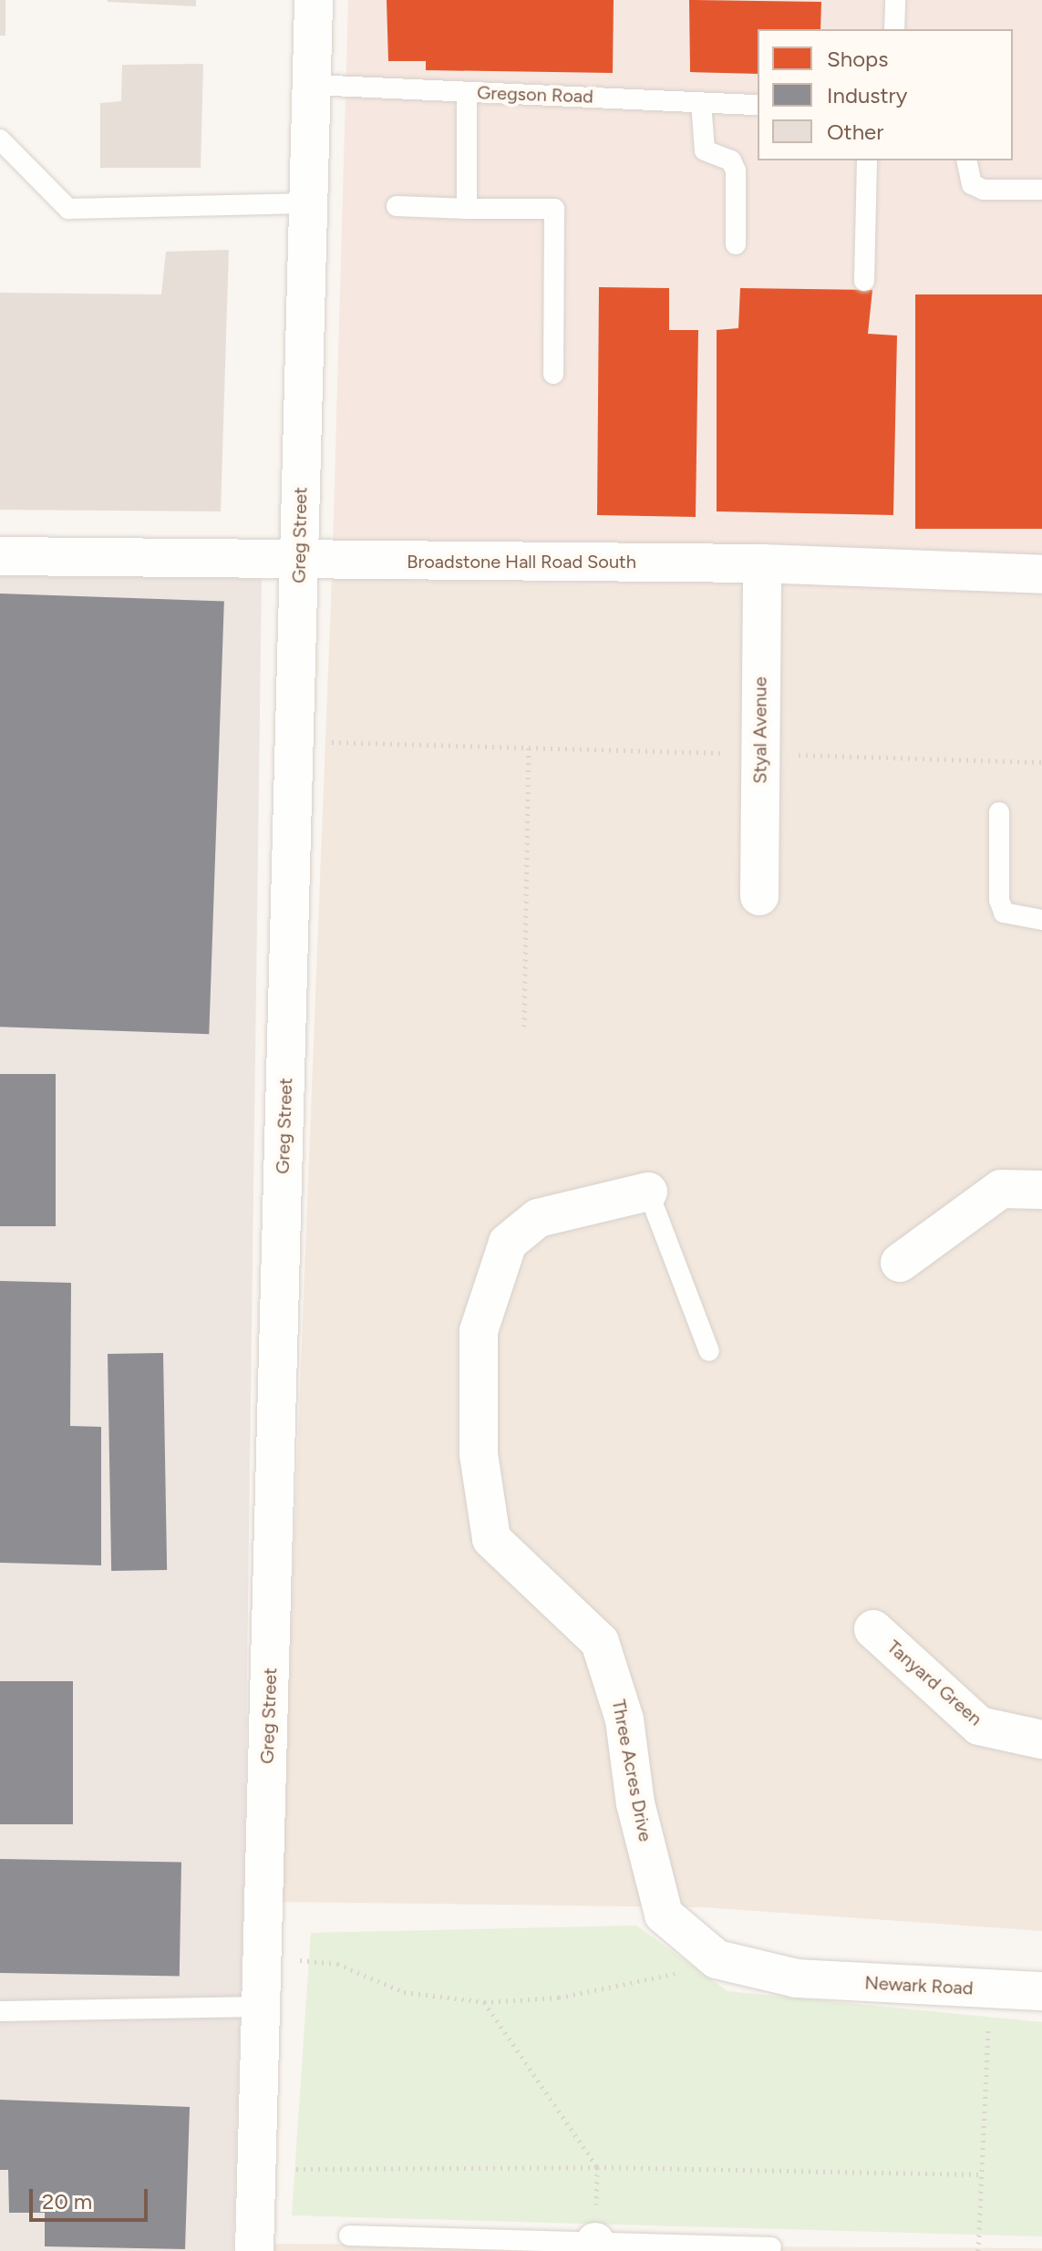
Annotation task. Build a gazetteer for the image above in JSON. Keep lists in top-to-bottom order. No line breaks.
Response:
{"streets":{"street":["Greg Street","Broadstone Hall Road South","Styal Avenue","Tanyard Green","Three Acres Drive","Newark Road"],"lane":["Gregson Road"]},"crossings":[["Gregson Road","Greg Street"],["Greg Street","Broadstone Hall Road South"],["Broadstone Hall Road South","Styal Avenue"],["Three Acres Drive","Newark Road"]],"legend":["Shops","Industry","Other"],"scale_bar":"20 m"}
